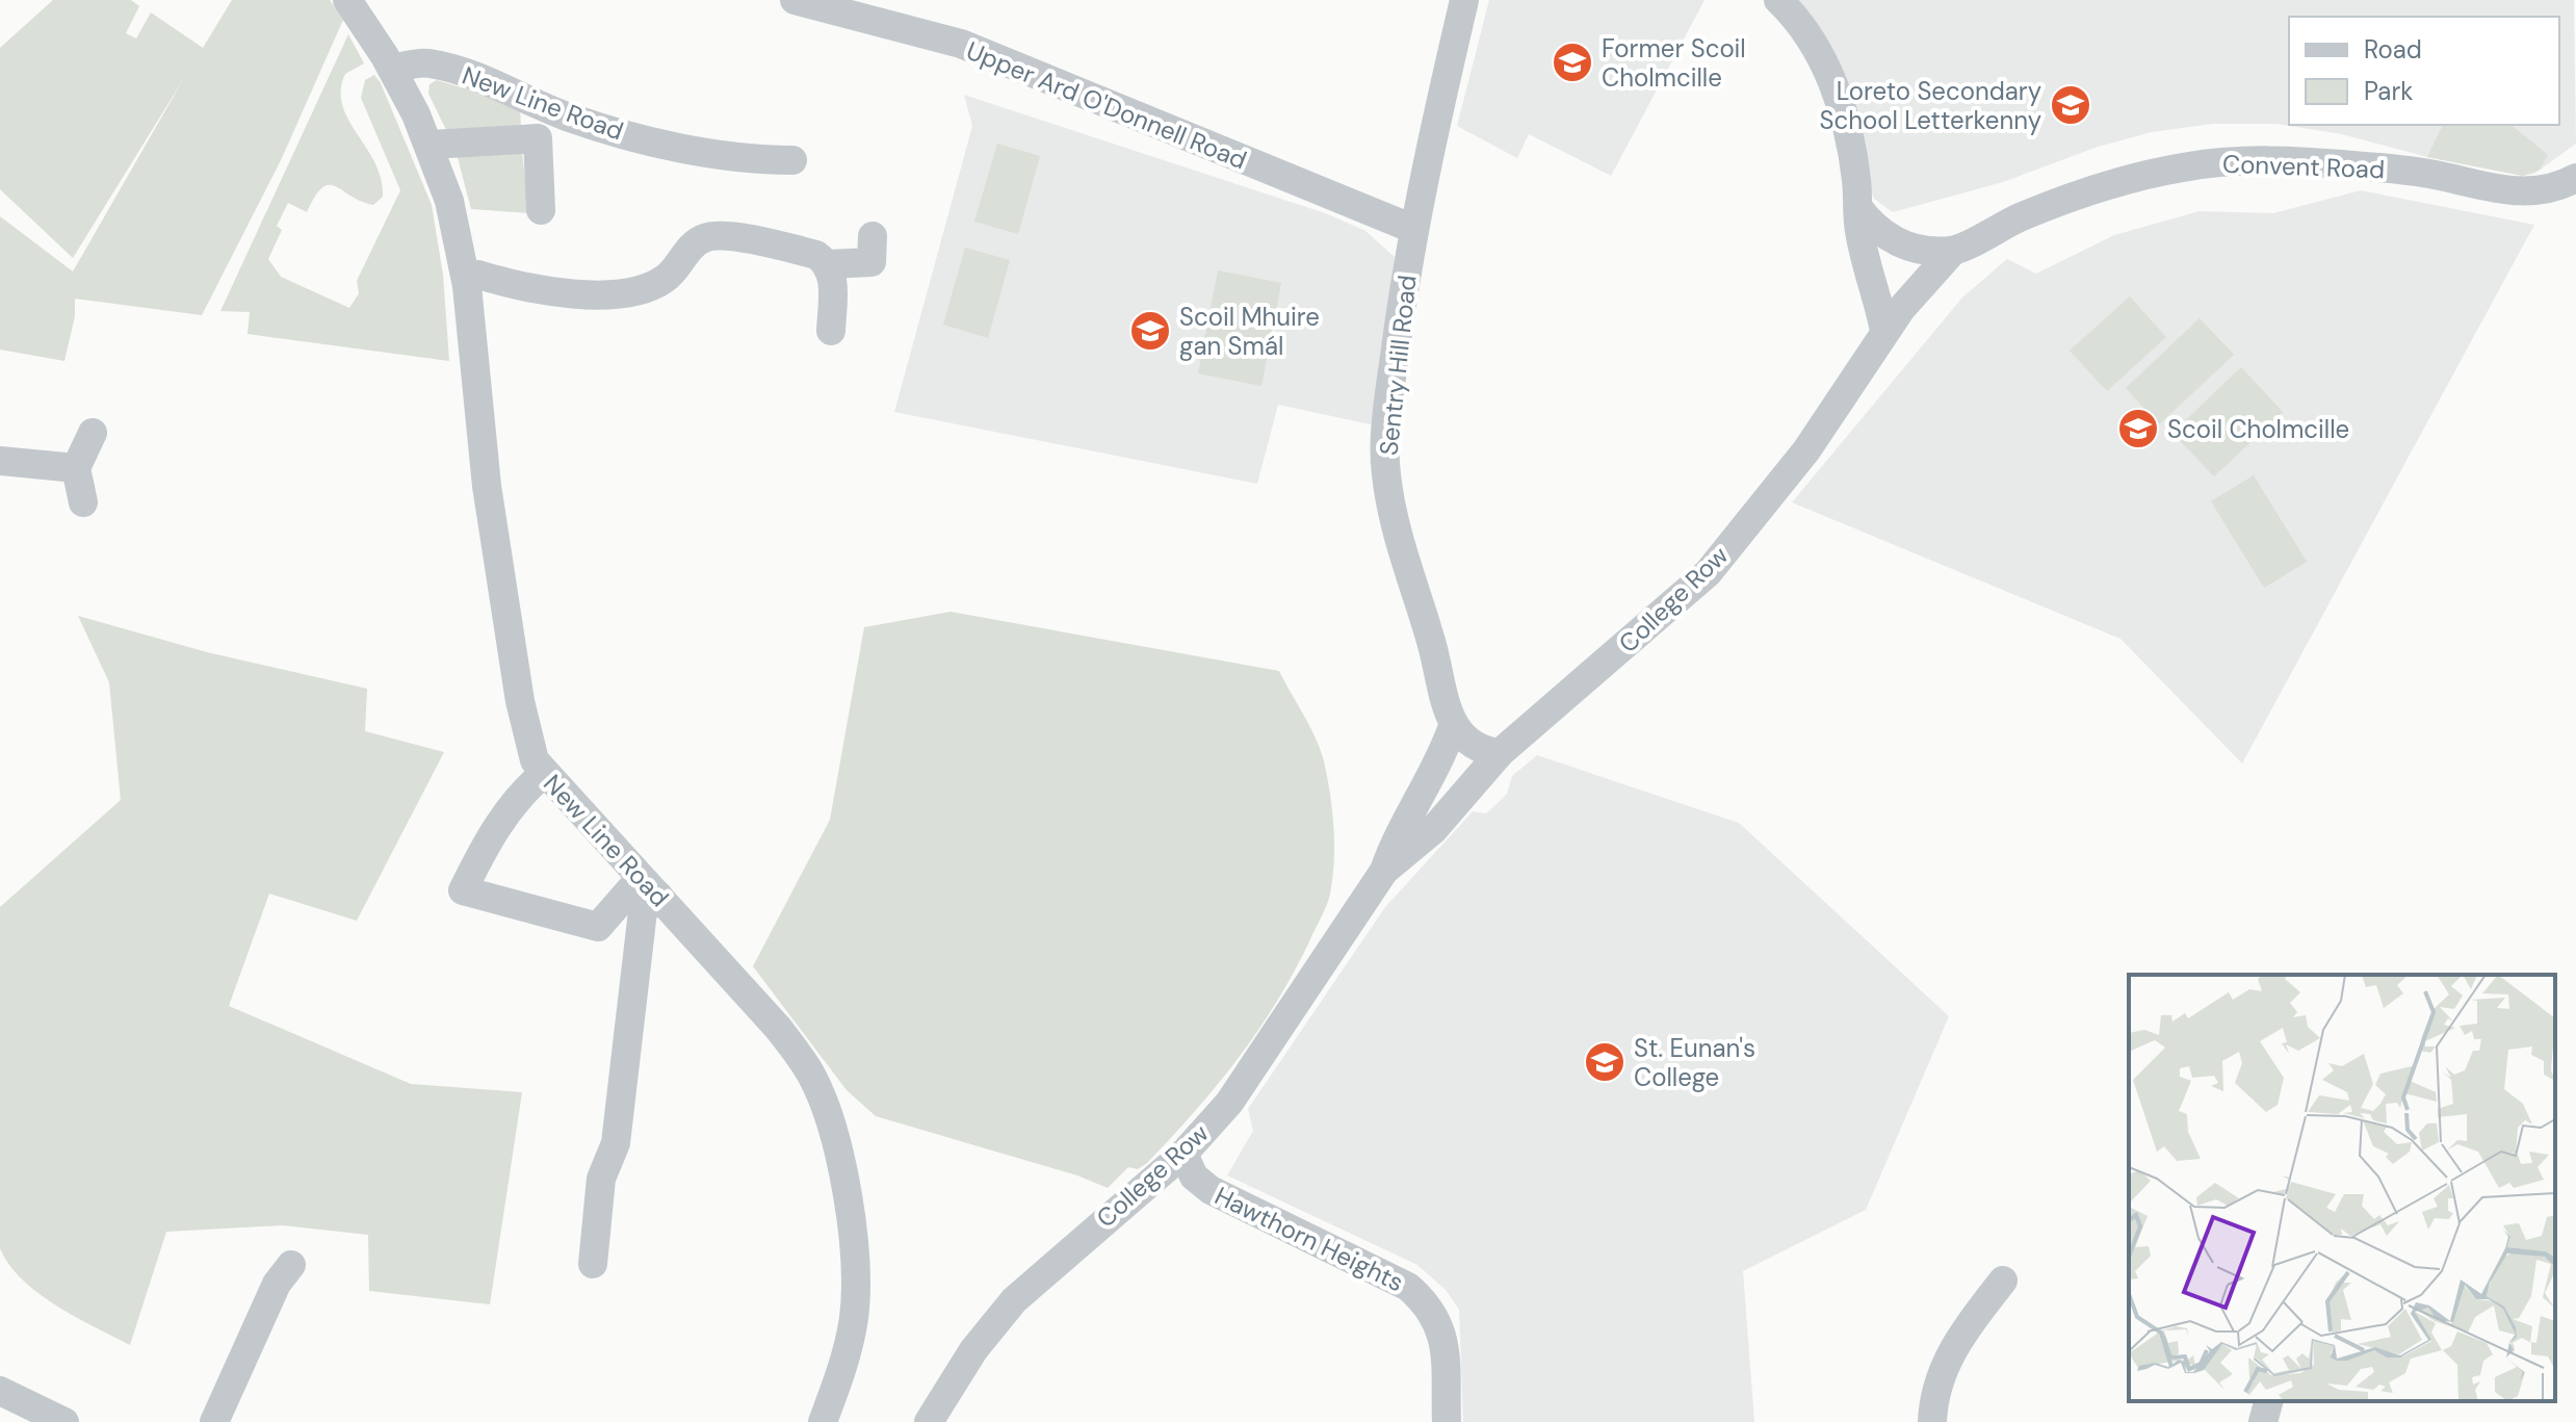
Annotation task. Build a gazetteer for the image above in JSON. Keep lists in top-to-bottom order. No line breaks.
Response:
{"streets":{"street":["New Line Road","Upper Ard O'Donnell Road","Convent Road","Sentry Hill Road","College Row","Hawthorn Heights"]},"crossings":[["Upper Ard O'Donnell Road","Sentry Hill Road"],["Convent Road","College Row"],["Sentry Hill Road","College Row"],["College Row","Hawthorn Heights"]],"places":{"school or university":["Former Scoil Cholmcille","Loreto Secondary School Letterkenny","Scoil Mhuire gan Smál","Scoil Cholmcille","St. Eunan's College"]},"legend":["Road","Park"]}
